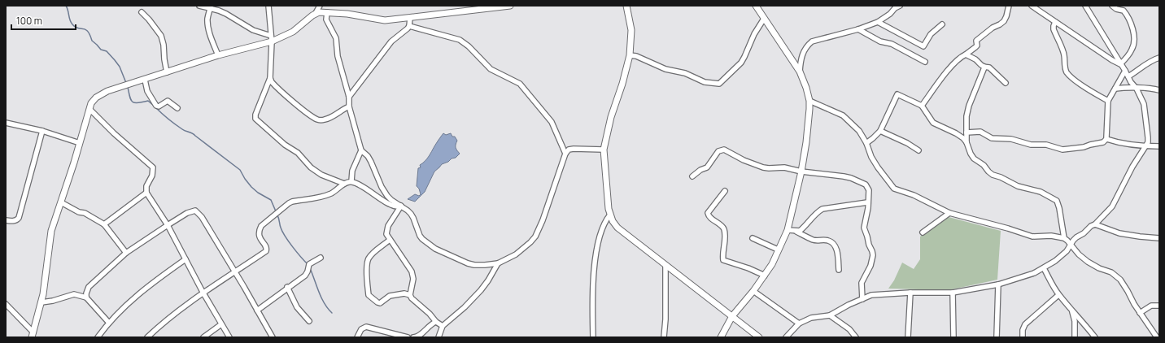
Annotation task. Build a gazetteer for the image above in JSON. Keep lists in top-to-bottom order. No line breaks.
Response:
{"scale_bar":"100 m"}
